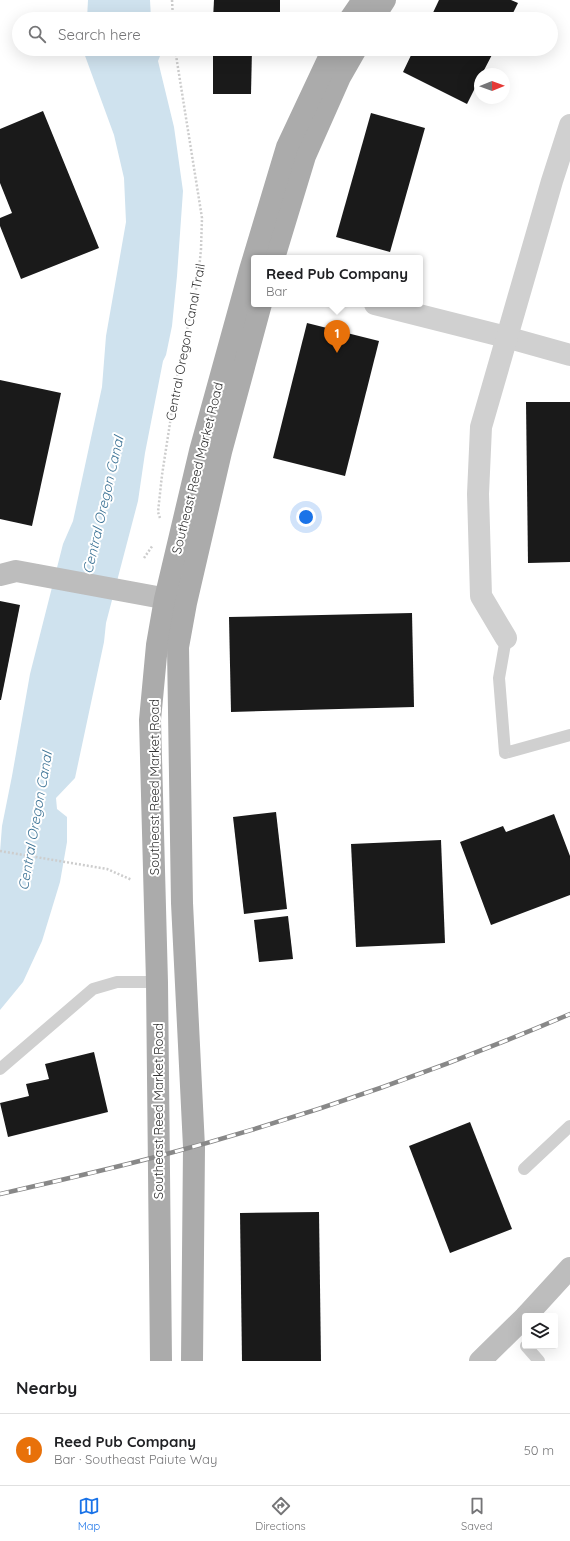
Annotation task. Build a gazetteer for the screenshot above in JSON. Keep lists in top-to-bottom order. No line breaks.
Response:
{"streets":{"main road":["Southeast Reed Market Road"],"path":["Central Oregon Canal Trail"]},"water":["Central Oregon Canal"],"north":"right","page":{"search":"Search here","popup":["Reed Pub Company","Bar"],"pins":"1","heading":"Nearby","list":[{"mark":"1","name":"Reed Pub Company","note":"Bar · Southeast Paiute Way","value":"50 m"}],"nav":["Map","Directions","Saved"]}}
